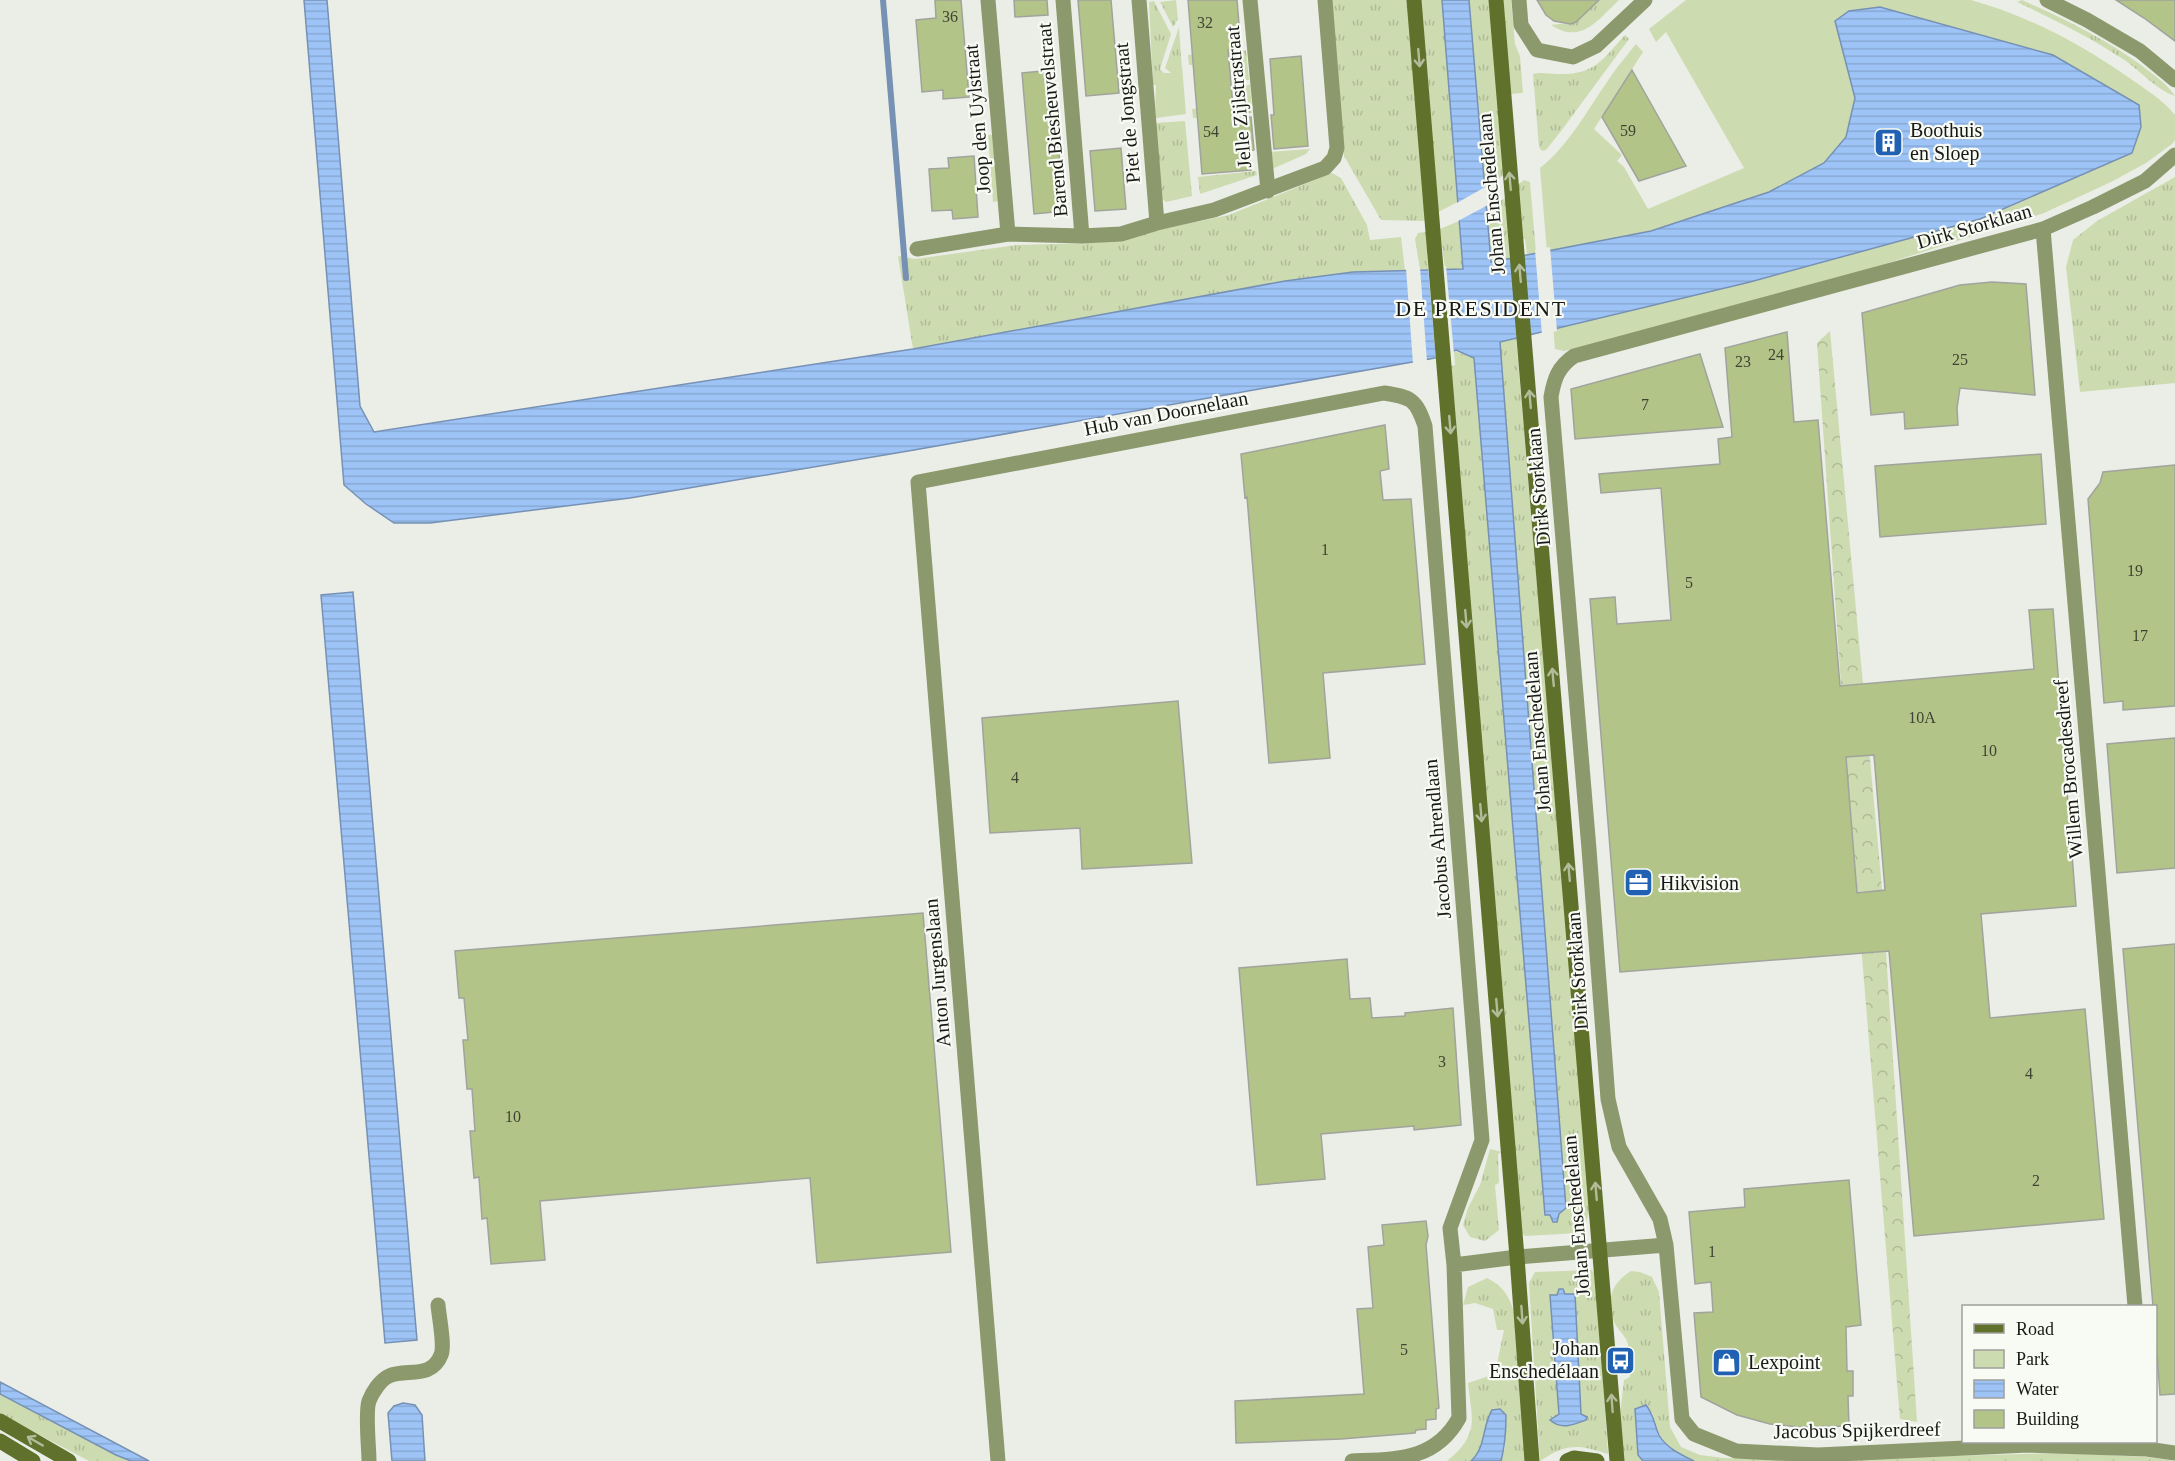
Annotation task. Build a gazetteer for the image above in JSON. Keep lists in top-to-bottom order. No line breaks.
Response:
{"streets":{"street":["Jelle Zijlstrastraat","Piet de Jongstraat","Joop den Uylstraat","Barend Biesheuvelstraat","Johan Enschedelaan","Dirk Storklaan","Hub van Doornelaan","Willem Brocadesdreef","Jacobus Ahrendlaan","Anton Jurgenslaan","Jacobus Spijkerdreef"]},"crossings":[["Dirk Storklaan","Willem Brocadesdreef"],["Dirk Storklaan","Jacobus Spijkerdreef"],["Hub van Doornelaan","Jacobus Ahrendlaan"],["Hub van Doornelaan","Anton Jurgenslaan"]],"districts":["DE PRESIDENT"],"places":{"building":["Boothuis en Sloep"],"office":["Hikvision"],"bus stop":["Johan Enschedélaan"],"shop":["Lexpoint"]},"house_numbers":["36","32","59","54","24","25","23","7","1","19","5","17","10A","10","4","3","4","10","2","1","5"],"legend":["Road","Park","Water","Building"]}
